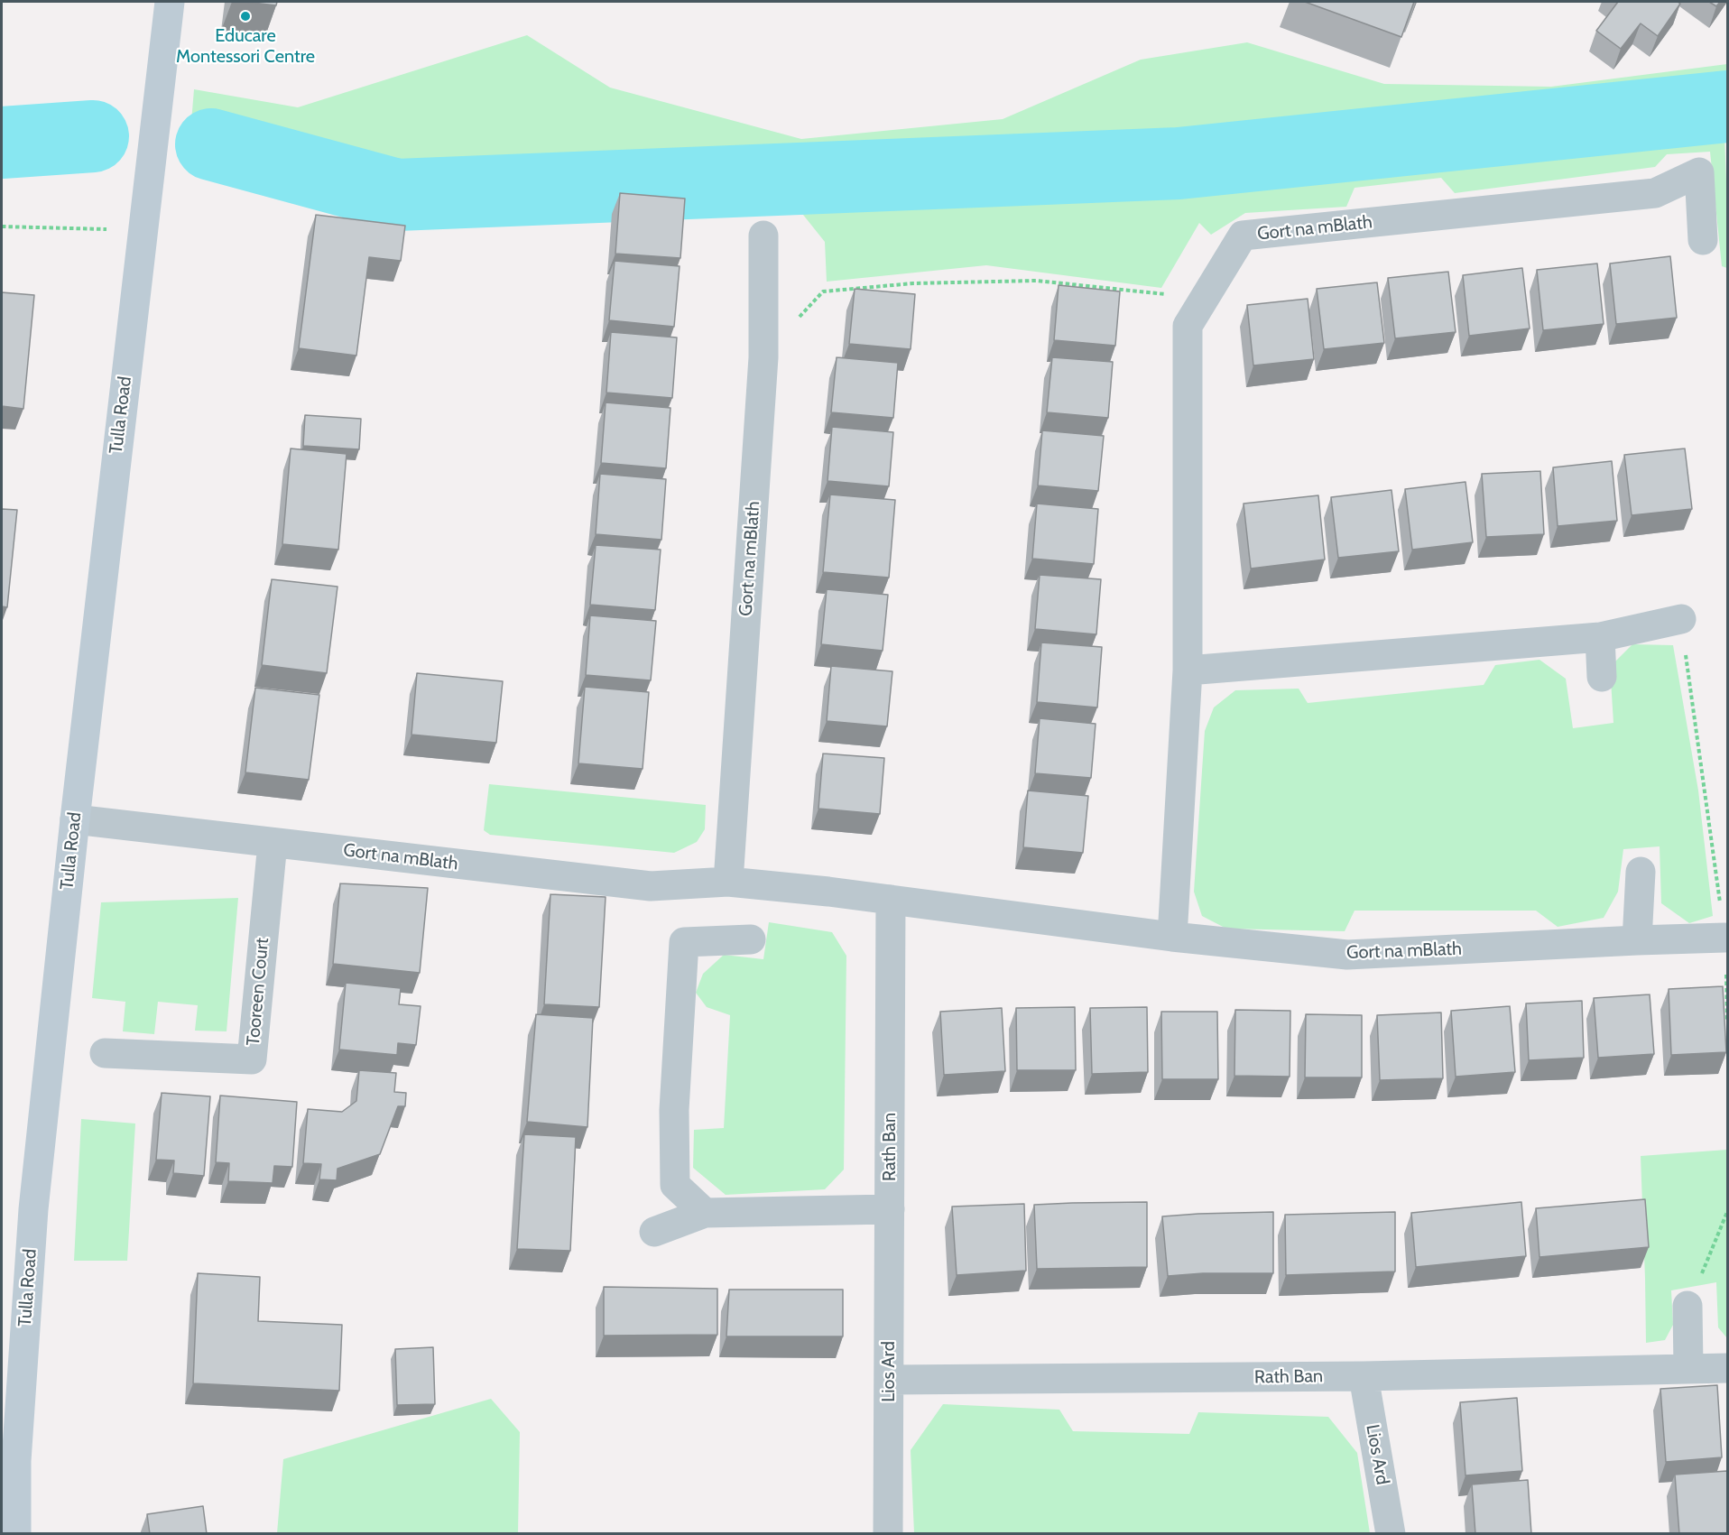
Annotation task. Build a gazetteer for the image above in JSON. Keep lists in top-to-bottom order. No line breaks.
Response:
{"streets":{"main road":["Tulla Road"],"street":["Gort na mBlath","Tooreen Court","Rath Ban","Lios Ard"]},"crossings":[["Gort na mBlath","Tulla Road"],["Gort na mBlath","Tooreen Court"],["Gort na mBlath","Rath Ban"],["Rath Ban","Lios Ard"]],"places":["Educare Montessori Centre"]}
